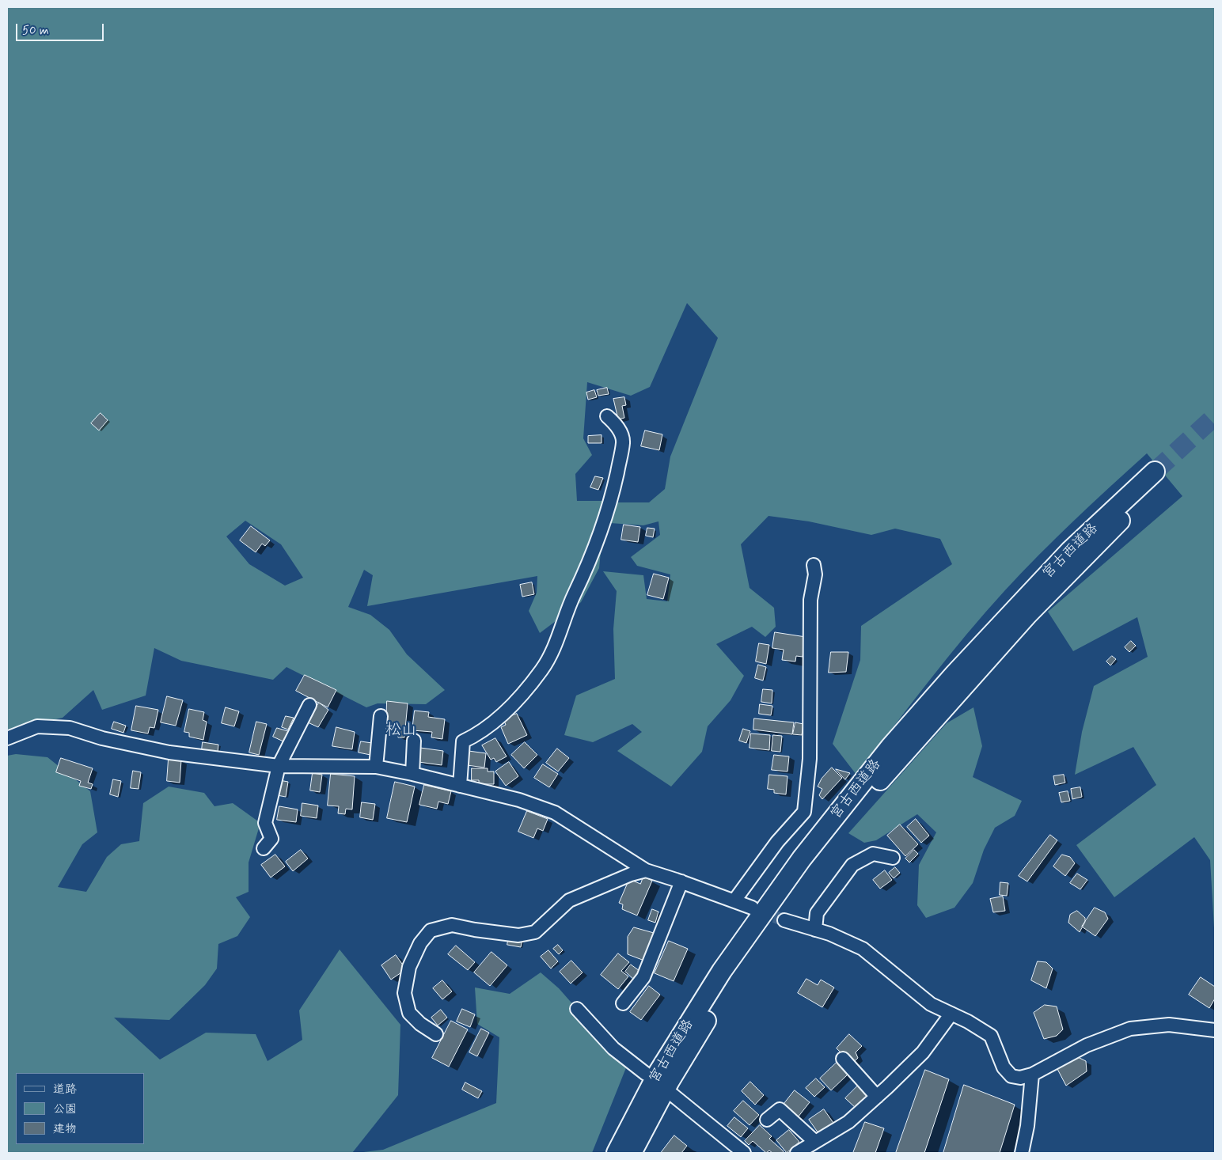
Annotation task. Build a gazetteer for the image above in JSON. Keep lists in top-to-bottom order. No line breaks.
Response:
{"streets":{"highway":["宮古西道路"]},"districts":["松山"],"legend":["道路","公園","建物"],"scale_bar":"50 m"}
